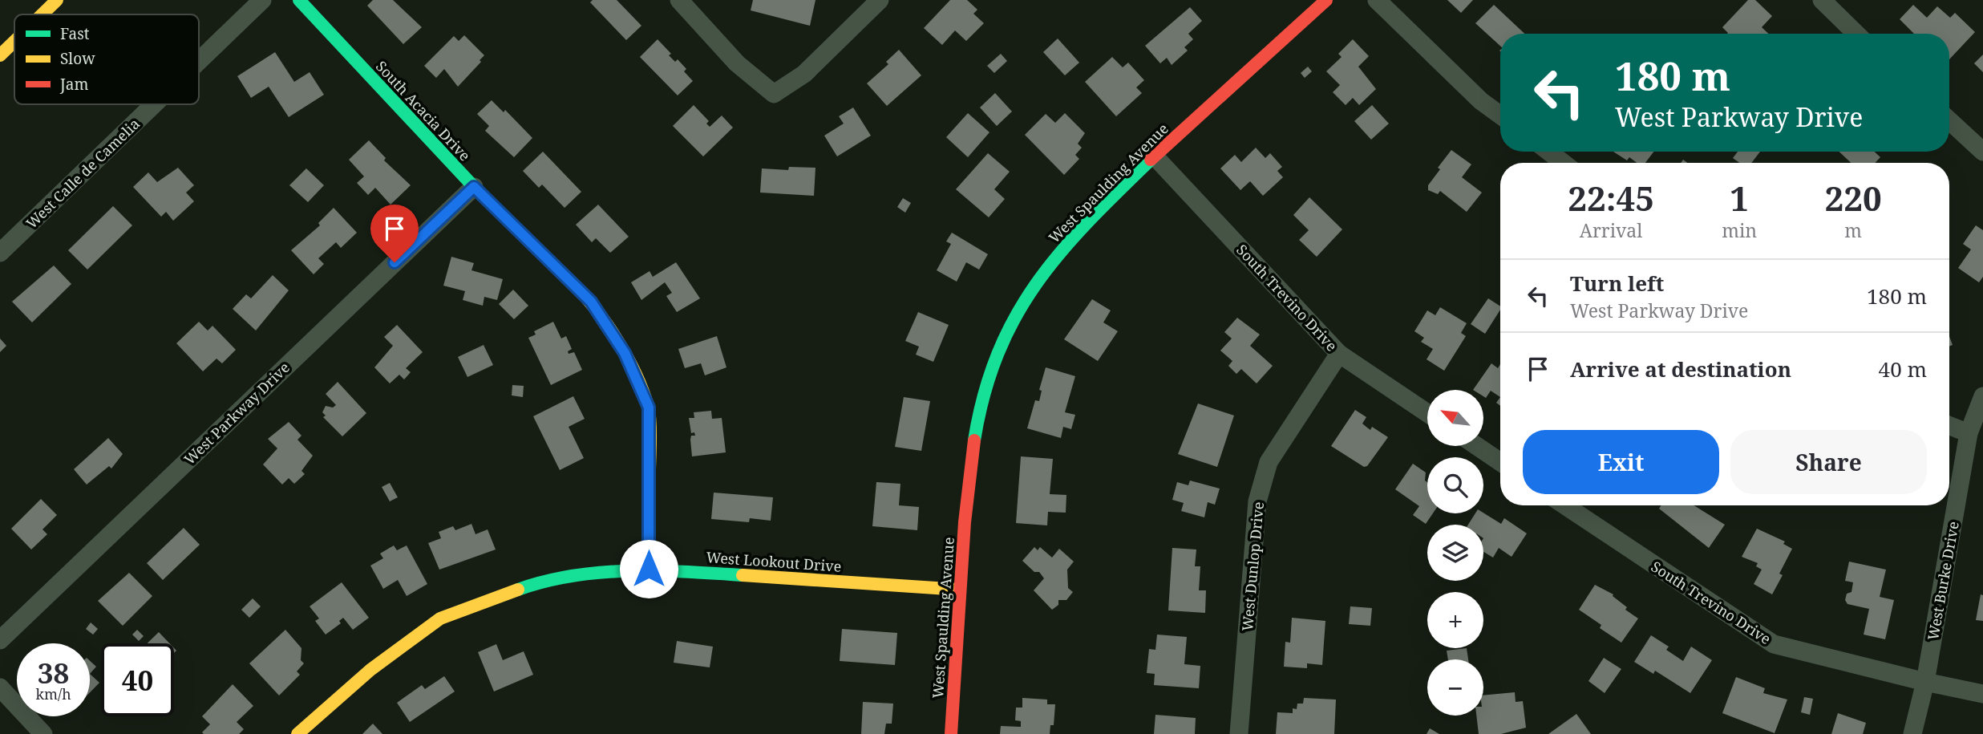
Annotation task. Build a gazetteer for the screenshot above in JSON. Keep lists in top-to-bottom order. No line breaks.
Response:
{"streets":{"main road":["South Acacia Drive","West Spaulding Avenue","West Lookout Drive"],"street":["West Calle de Camelia","South Trevino Drive","West Parkway Drive","West Dunlop Drive","West Burke Drive"]},"crossings":[["South Acacia Drive","West Parkway Drive"],["South Acacia Drive","West Lookout Drive"],["West Spaulding Avenue","South Trevino Drive"],["West Spaulding Avenue","West Lookout Drive"],["South Trevino Drive","West Dunlop Drive"],["South Trevino Drive","West Burke Drive"]],"legend":["Fast","Slow","Jam"],"north":"top left","page":{"turn":["180 m","West Parkway Drive"],"eta":["22:45","Arrival","1","min","220","m"],"list":[{"name":"Turn left","note":"West Parkway Drive","value":"180 m"},{"name":"Arrive at destination","value":"40 m"}],"map_buttons":["+","−"],"buttons":["Exit","Share"],"speed":"38 km/h","limit":"40"}}
